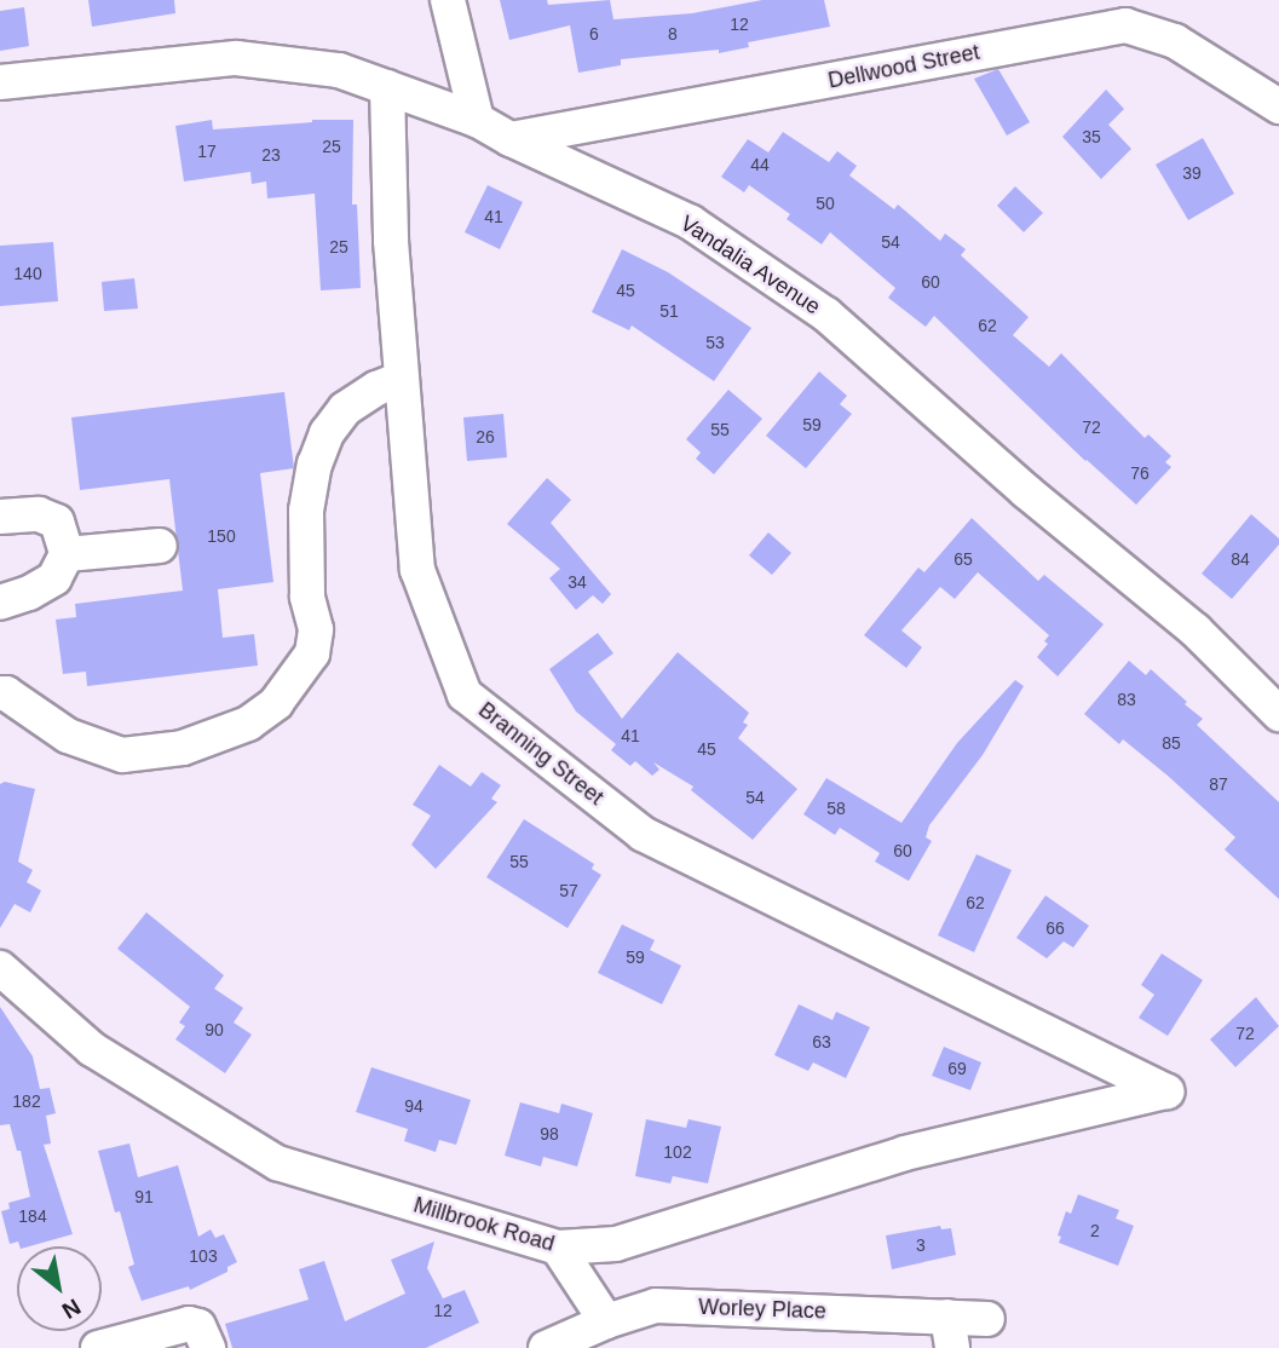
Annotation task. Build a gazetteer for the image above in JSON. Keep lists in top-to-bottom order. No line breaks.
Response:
{"streets":{"street":["Dellwood Street","Vandalia Avenue","Branning Street","Millbrook Road","Worley Place"]},"crossings":[["Dellwood Street","Vandalia Avenue"],["Vandalia Avenue","Branning Street"],["Branning Street","Millbrook Road"]],"house_numbers":["12","6","8","35","25","17","23","44","39","50","41","54","25","140","60","45","51","62","53","59","72","55","26","76","150","65","84","34","83","41","85","45","87","54","58","60","55","57","62","66","59","90","72","63","69","182","94","98","102","91","184","2","3","103","12"],"north":"bottom right"}
